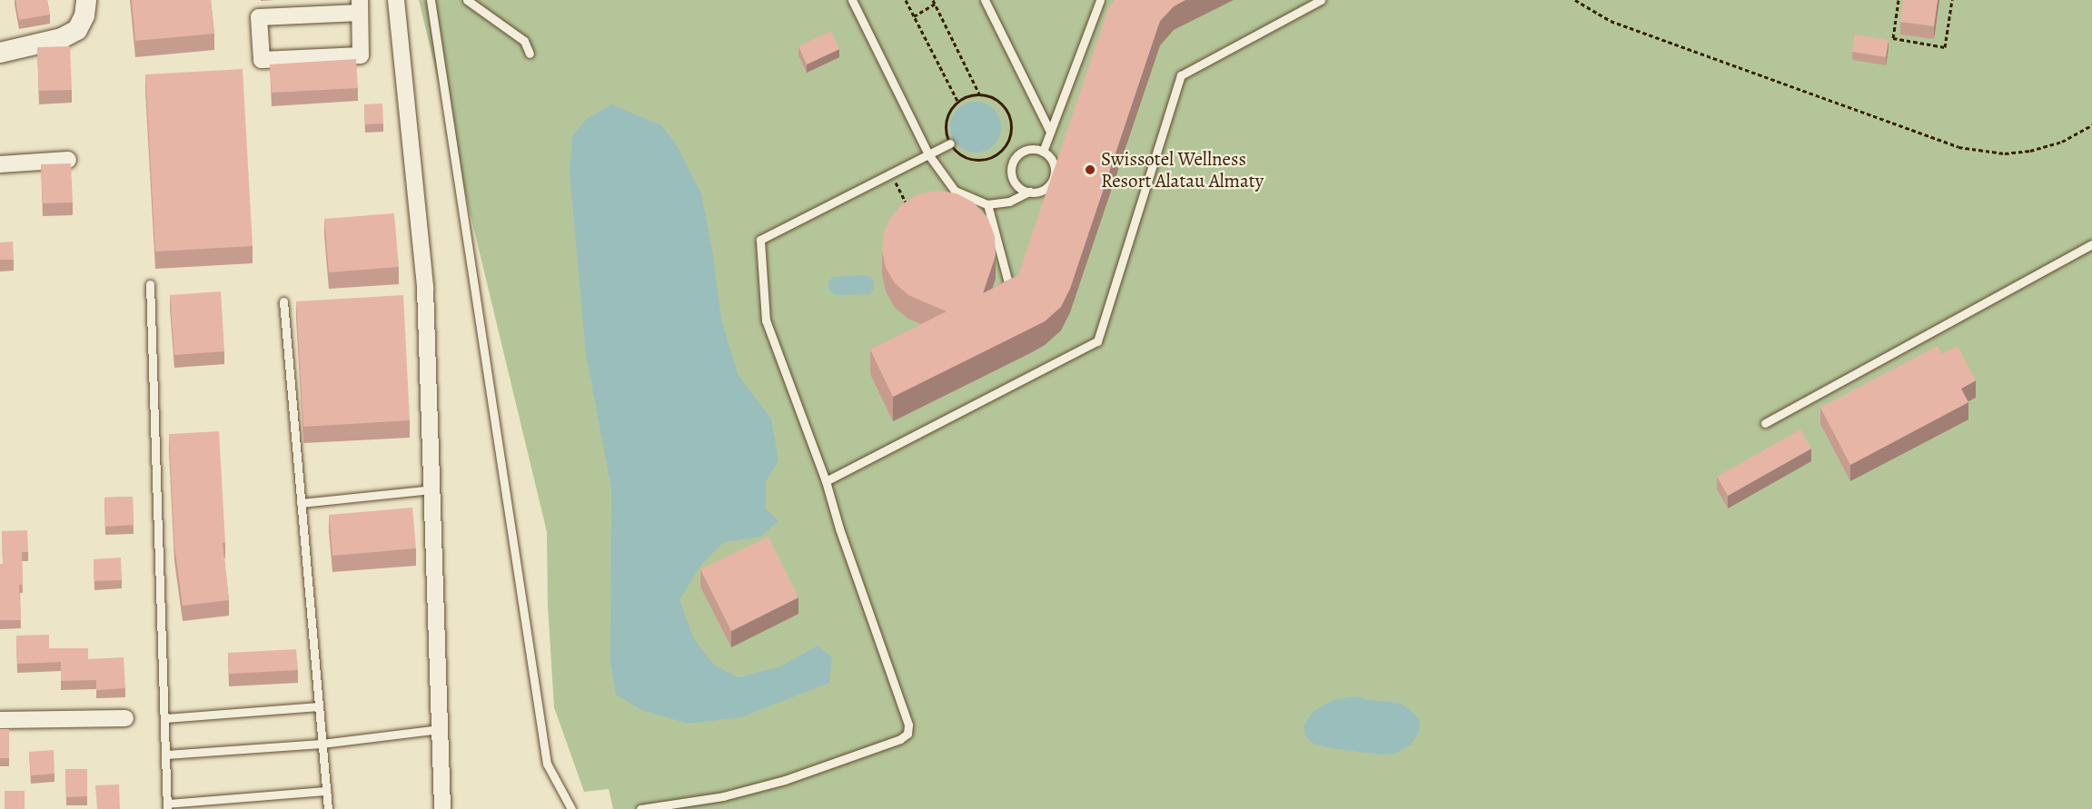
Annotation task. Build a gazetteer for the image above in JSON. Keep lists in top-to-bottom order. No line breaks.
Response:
{"places":["Swissotel Wellness Resort Alatau Almaty"]}
